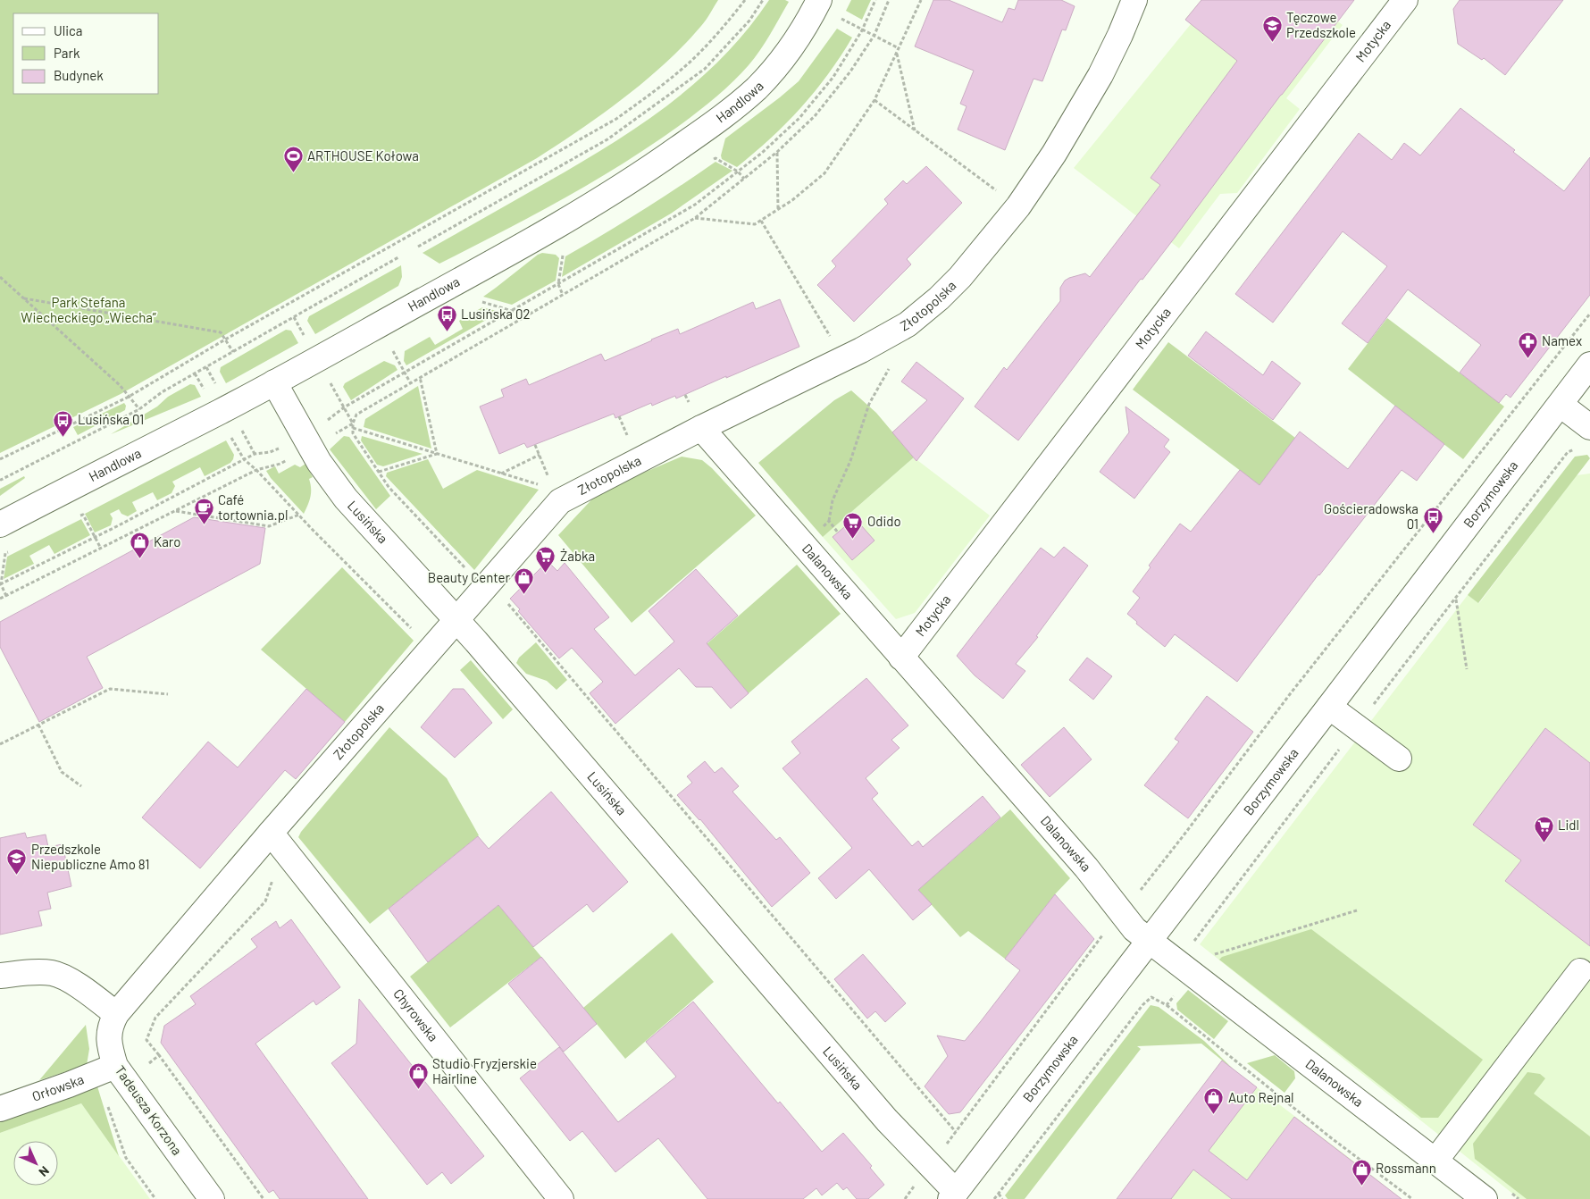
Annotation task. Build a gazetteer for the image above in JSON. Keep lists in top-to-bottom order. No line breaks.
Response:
{"streets":{"street":["Motycka","Handlowa","Złotopolska","Borzymowska","Lusińska","Dalanowska","Chyrowska","Orłowska","Tadeusza Korzona"]},"crossings":[["Motycka","Dalanowska"],["Handlowa","Lusińska"],["Złotopolska","Lusińska"],["Złotopolska","Dalanowska"],["Złotopolska","Chyrowska"],["Złotopolska","Tadeusza Korzona"],["Borzymowska","Lusińska"],["Borzymowska","Dalanowska"],["Orłowska","Tadeusza Korzona"]],"parks":["Park Stefana Wiecheckiego „Wiecha”"],"places":{"school or university":["Tęczowe Przedszkole","Przedszkole Niepubliczne Amo 81"],"sports":["ARTHOUSE Kołowa"],"bus stop":["Lusińska 02","Lusińska 01","Gościeradowska 01"],"pharmacy":["Namex"],"cafe":["Café tortownia.pl"],"supermarket":["Odido","Żabka","Lidl"],"shop":["Karo","Beauty Center","Studio Fryzjerskie Hairline","Auto Rejnal","Rossmann"]},"legend":["Ulica","Park","Budynek"],"north":"bottom right"}
